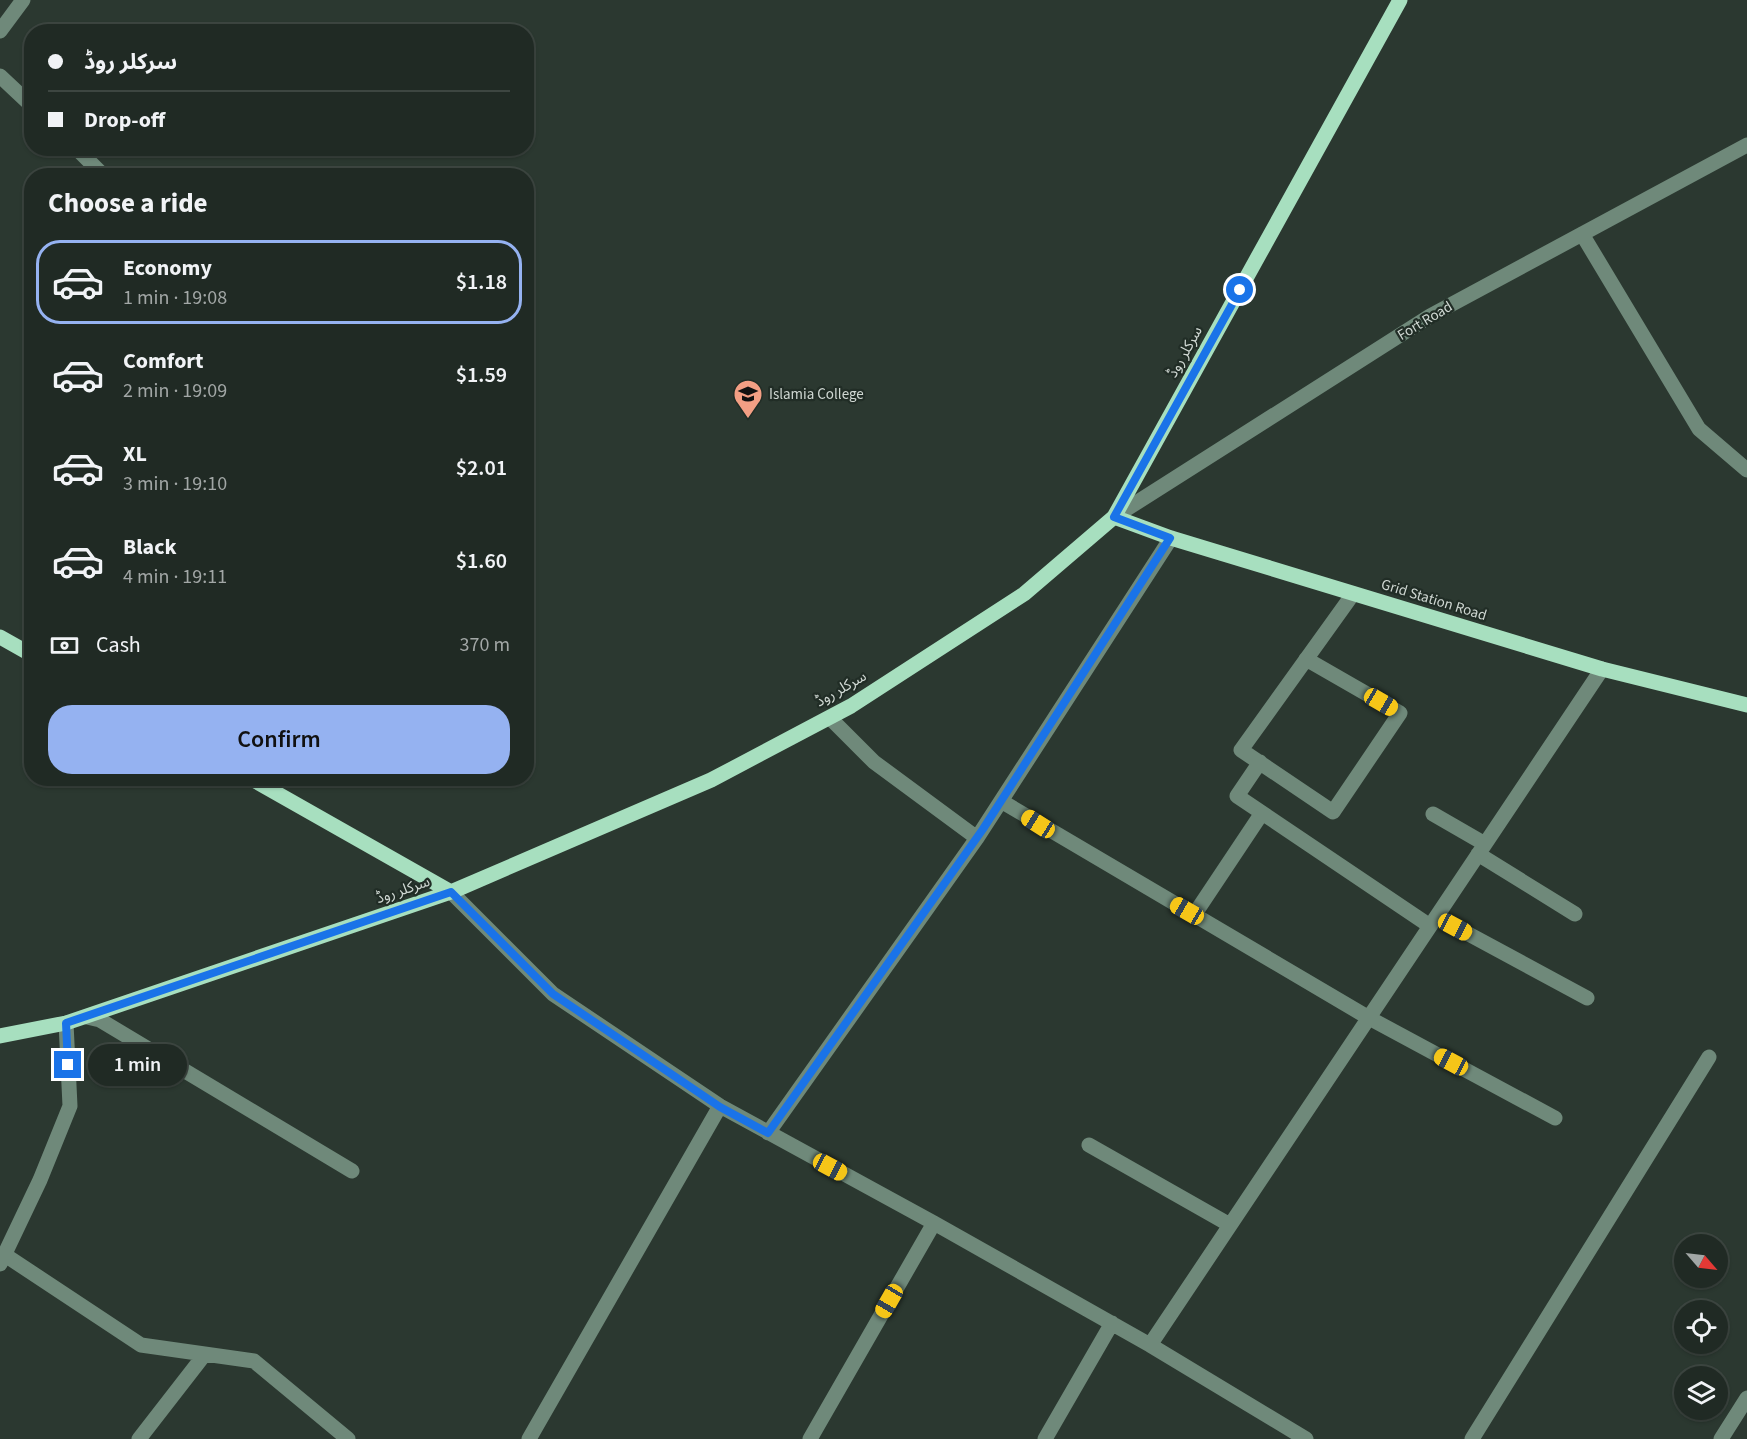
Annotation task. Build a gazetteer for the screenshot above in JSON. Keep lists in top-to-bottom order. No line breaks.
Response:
{"streets":{"main road":["سرکلر روڈ","Grid Station Road"],"street":["Fort Road"]},"crossings":[["Fort Road","سرکلر روڈ"],["Fort Road","Grid Station Road"],["سرکلر روڈ","Grid Station Road"]],"places":{"school or university":["Islamia College"]},"north":"bottom right","page":{"banner":["سرکلر روڈ","Drop-off"],"heading":"Choose a ride","list":[{"name":"Economy","note":"1 min · 19:08","value":"$1.18"},{"name":"Comfort","note":"2 min · 19:09","value":"$1.59"},{"name":"XL","note":"3 min · 19:10","value":"$2.01"},{"name":"Black","note":"4 min · 19:11","value":"$1.60"}],"pay":["Cash","370 m"],"buttons":"Confirm","bubble":"1 min"}}
